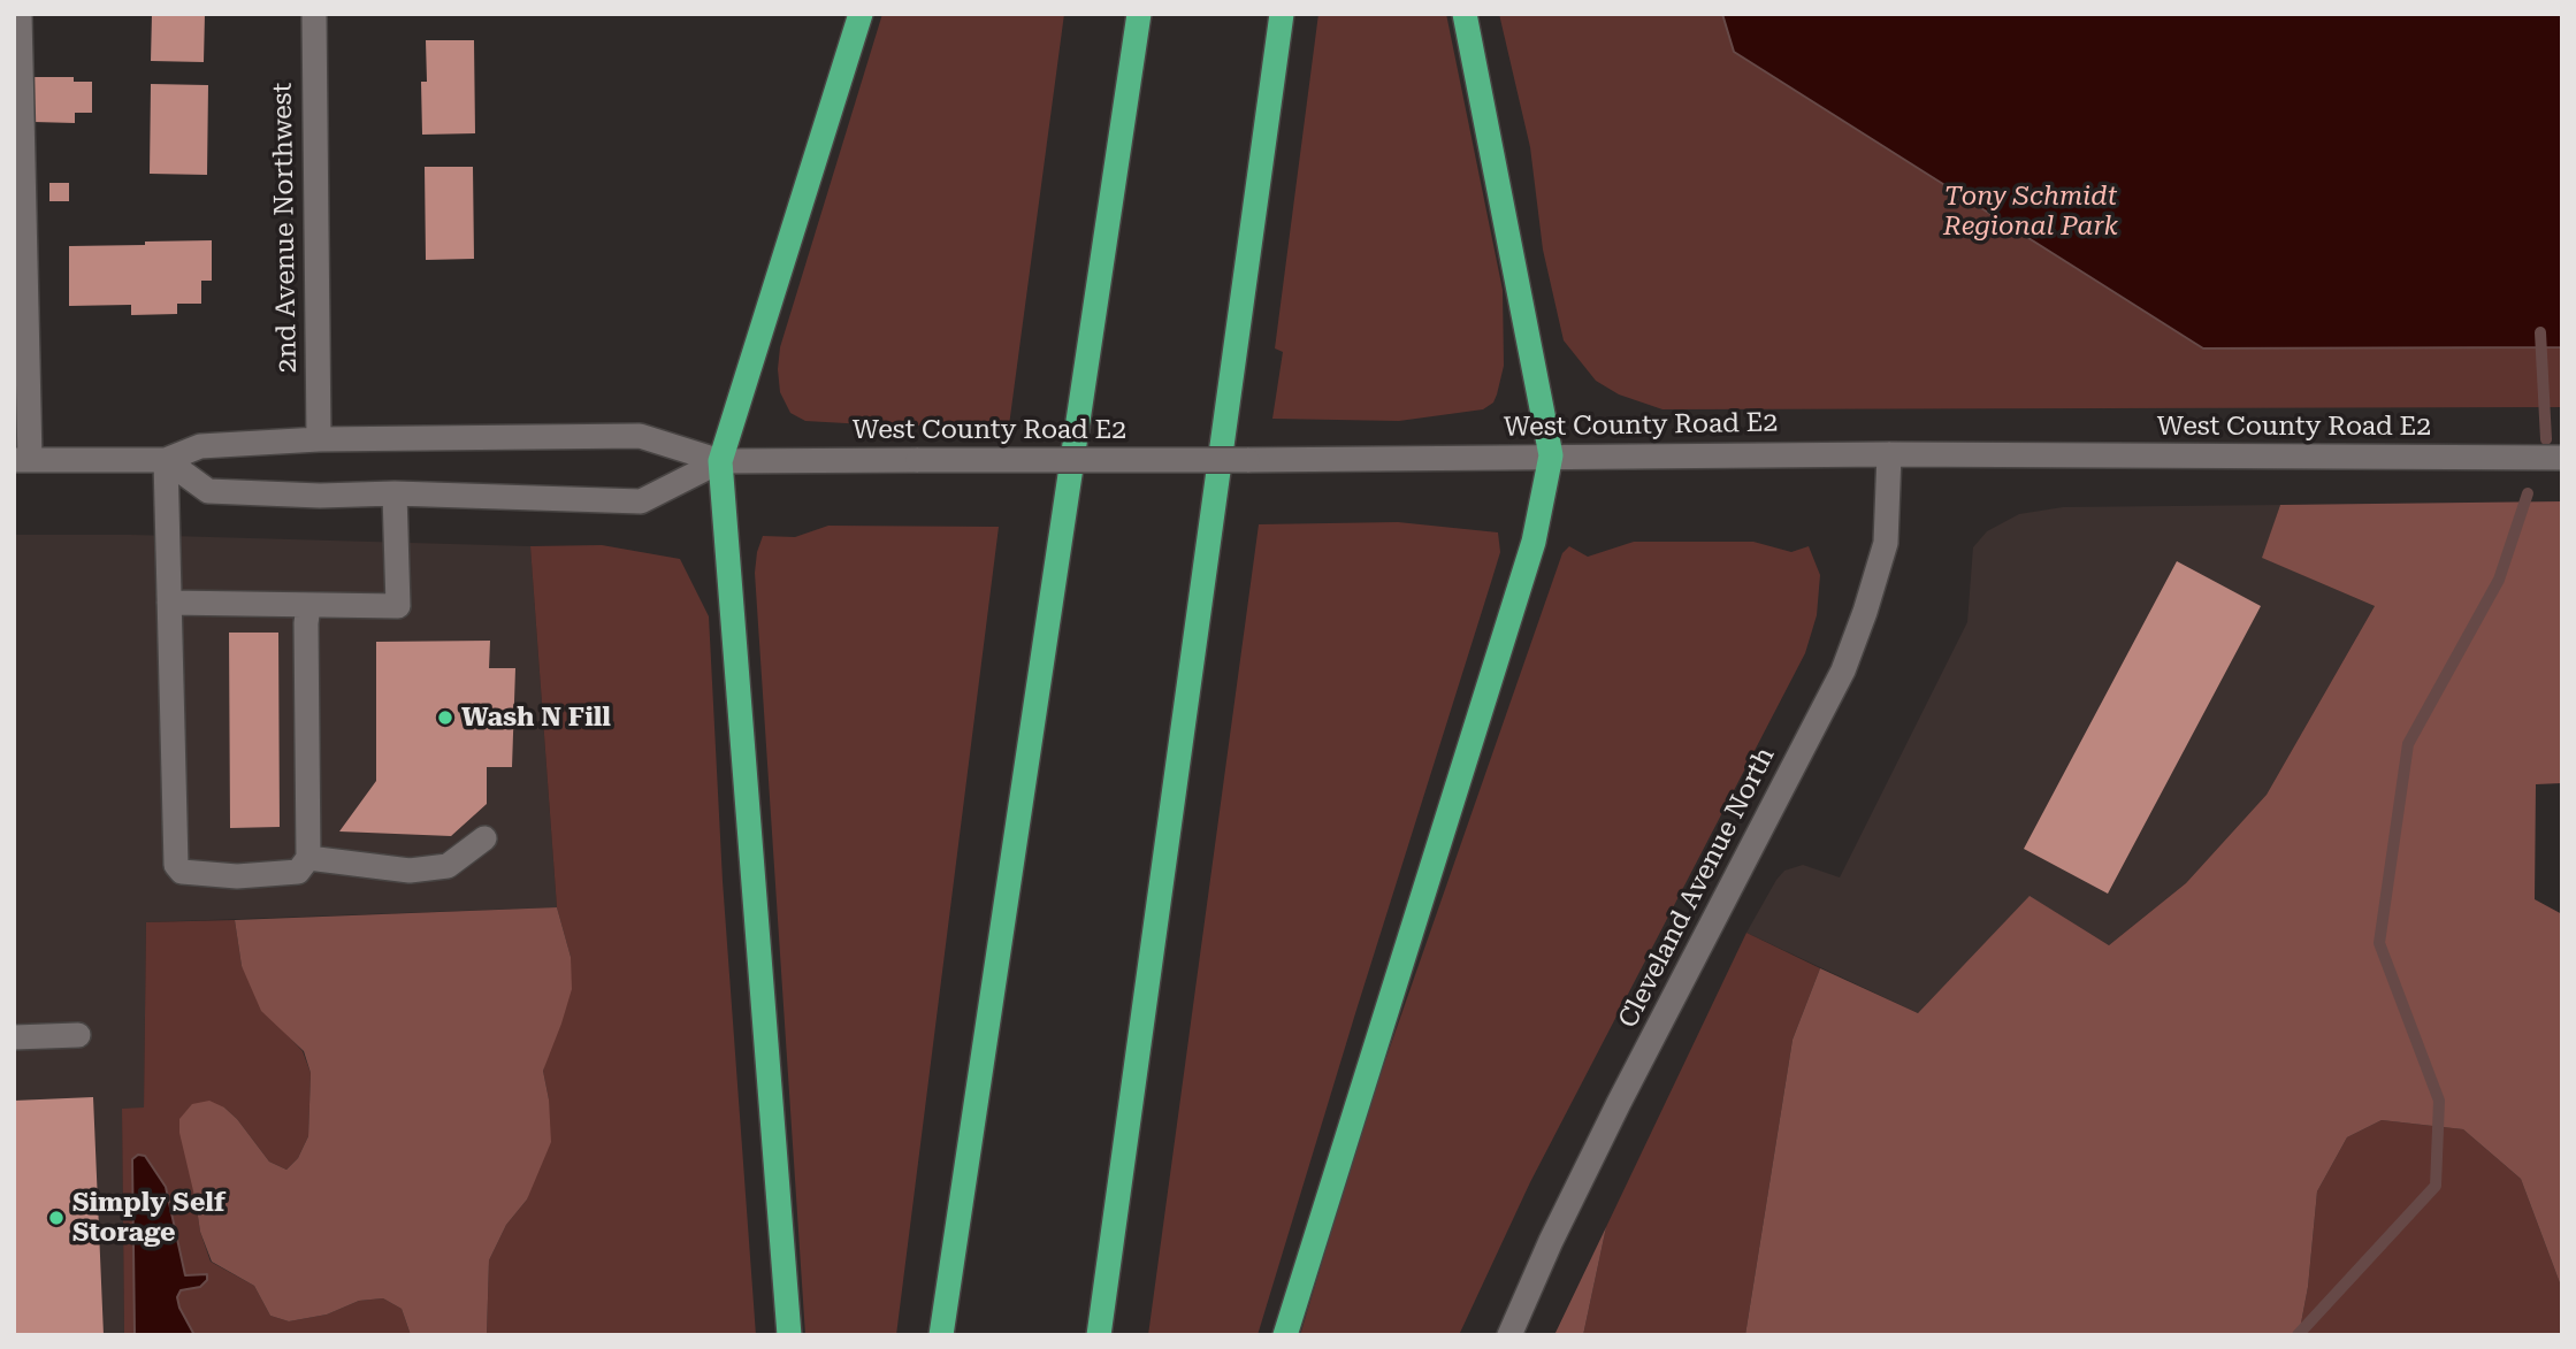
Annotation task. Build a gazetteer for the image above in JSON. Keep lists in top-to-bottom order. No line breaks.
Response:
{"streets":{"street":["2nd Avenue Northwest","West County Road E2","Cleveland Avenue North"]},"crossings":[["2nd Avenue Northwest","West County Road E2"],["West County Road E2","Cleveland Avenue North"]],"parks":["Tony Schmidt Regional Park"],"places":["Wash N Fill","Simply Self Storage"]}
